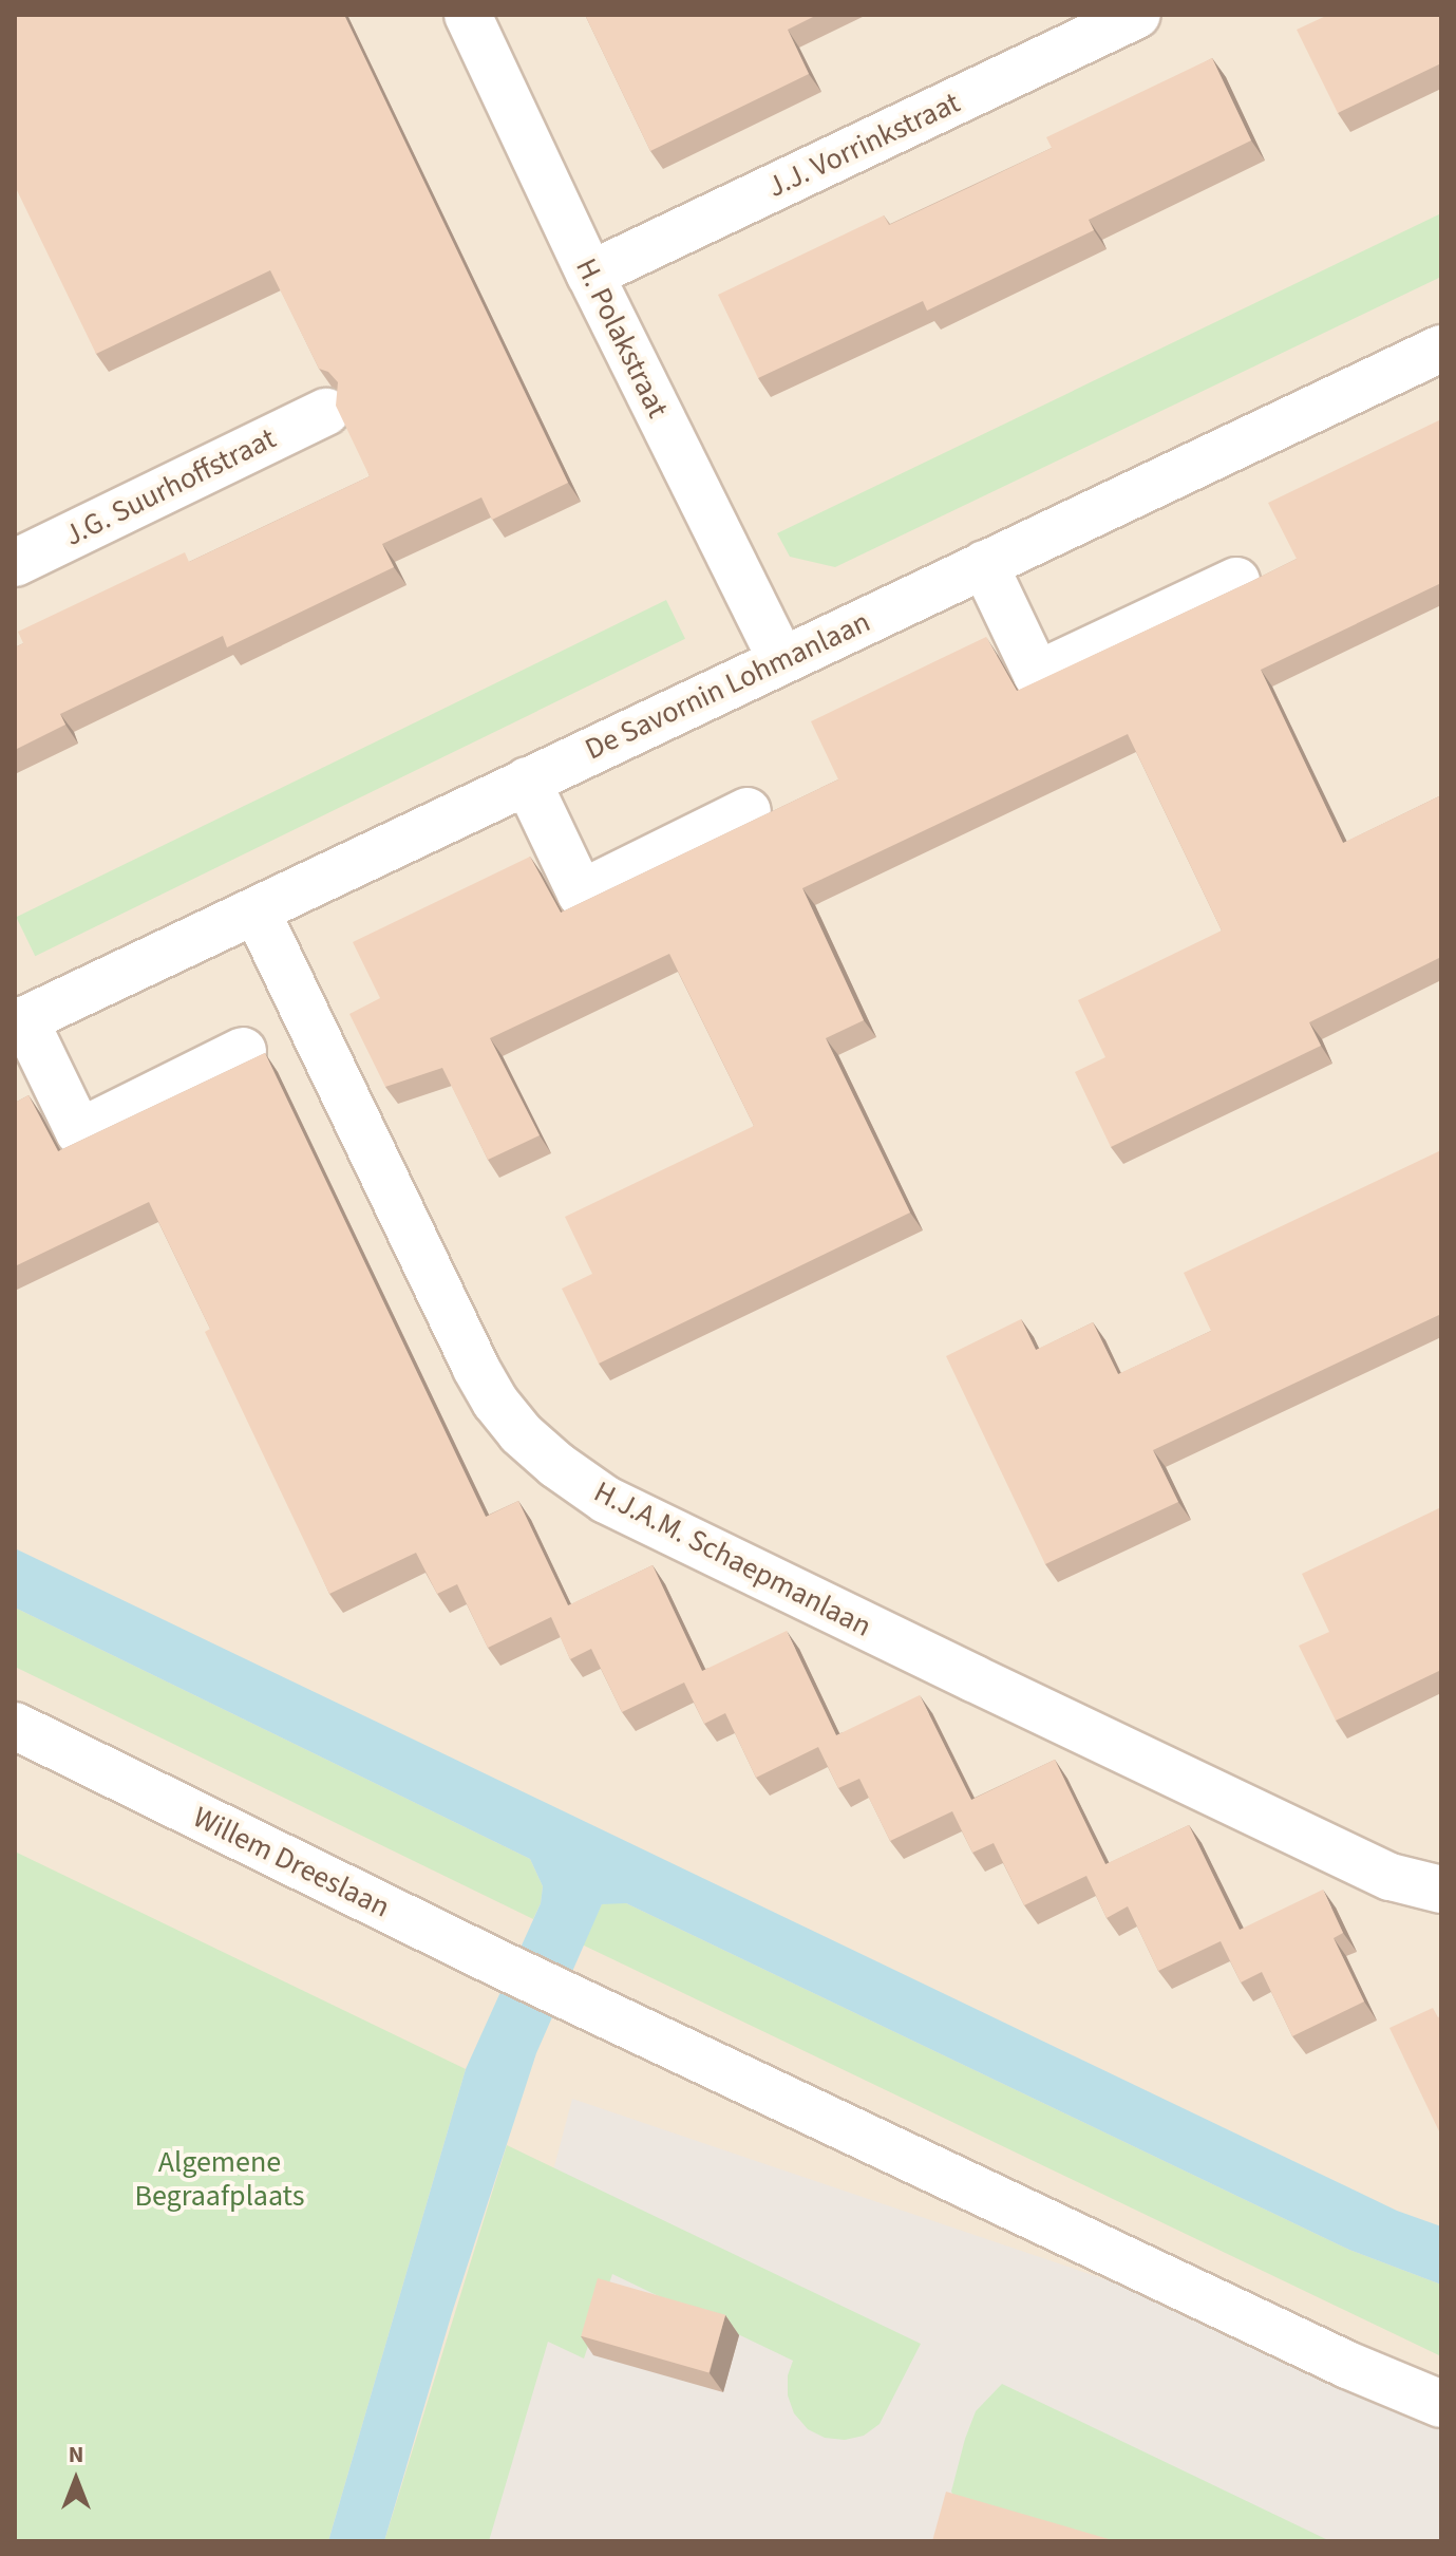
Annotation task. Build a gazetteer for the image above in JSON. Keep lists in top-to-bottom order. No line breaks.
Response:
{"streets":{"street":["J.J. Vorrinkstraat","H. Polakstraat","J.G. Suurhoffstraat","De Savornin Lohmanlaan","H.J.A.M. Schaepmanlaan","Willem Dreeslaan"]},"crossings":[["J.J. Vorrinkstraat","H. Polakstraat"],["H. Polakstraat","De Savornin Lohmanlaan"],["De Savornin Lohmanlaan","H.J.A.M. Schaepmanlaan"]],"parks":["Algemene Begraafplaats"],"north":"top"}
